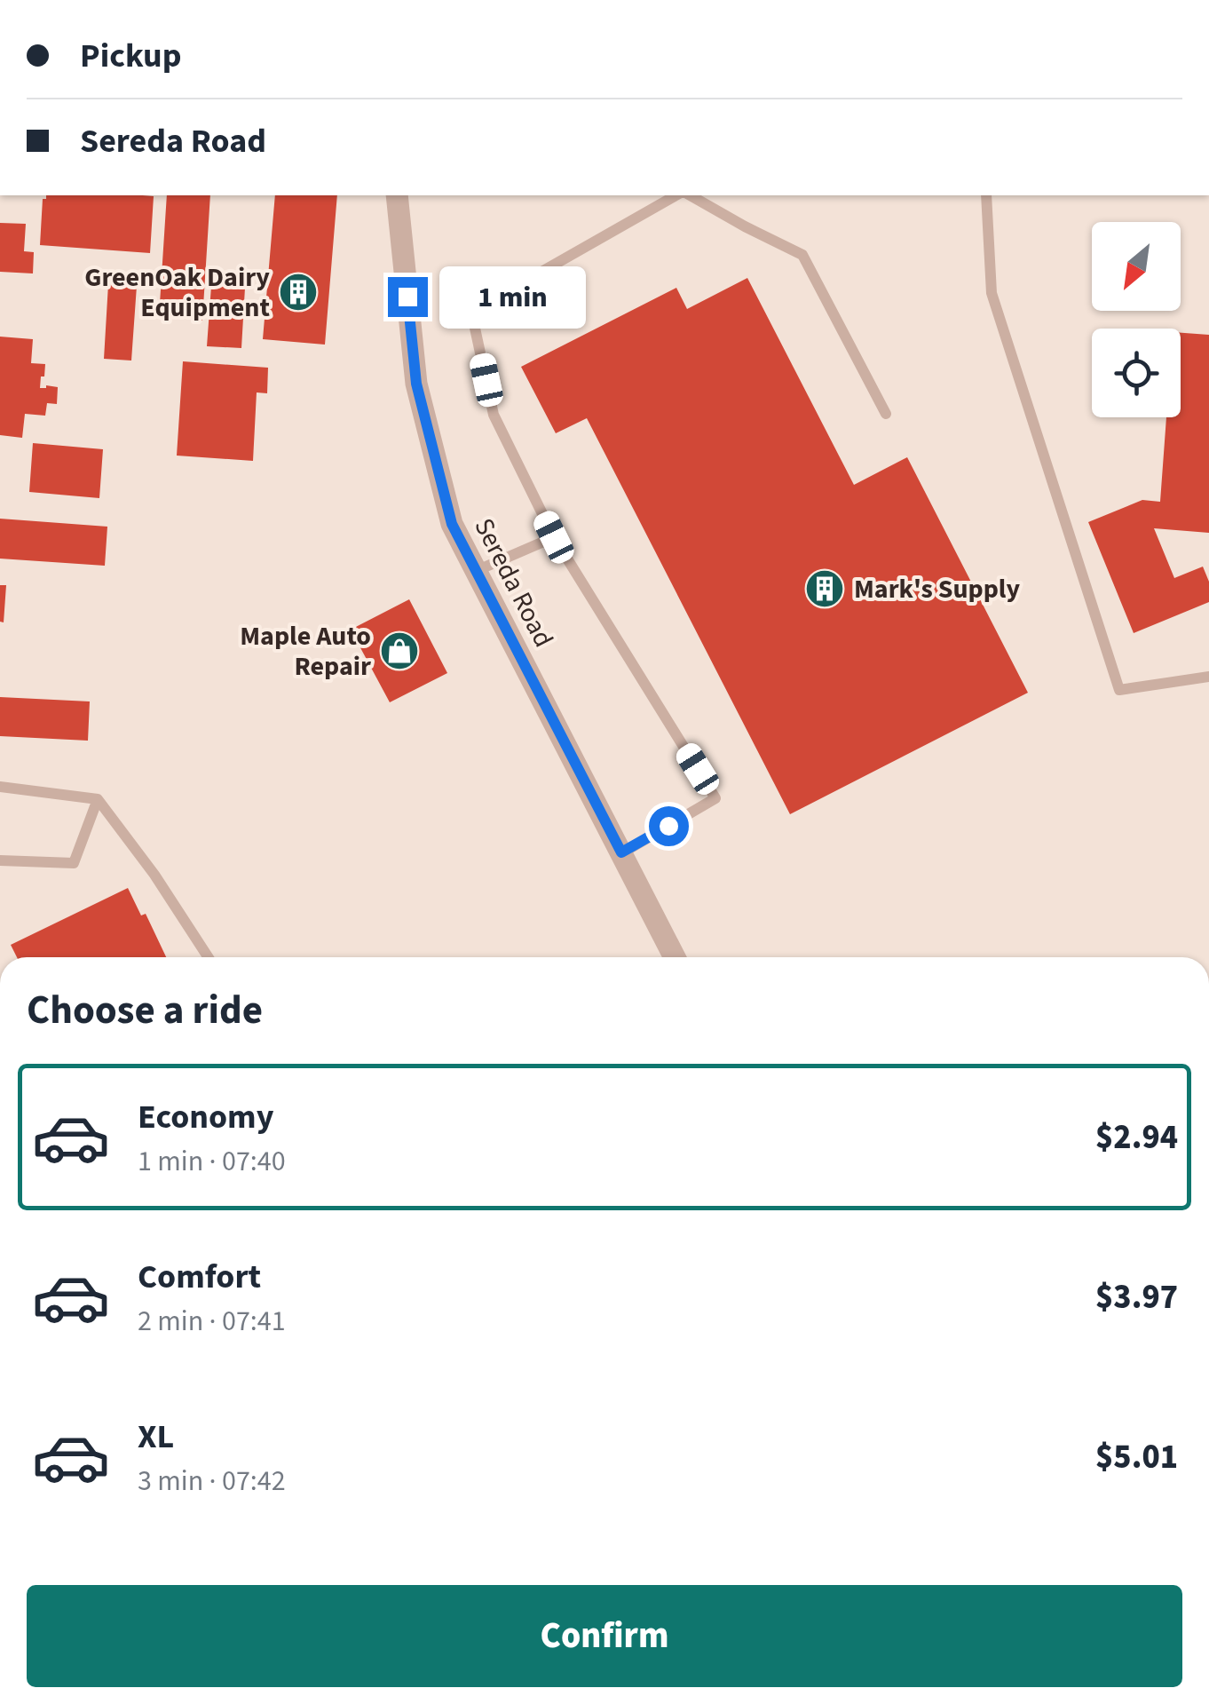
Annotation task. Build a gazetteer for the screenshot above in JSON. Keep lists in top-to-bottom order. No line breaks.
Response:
{"streets":{"street":["Sereda Road"]},"places":{"building":["GreenOak Dairy Equipment","Mark's Supply"],"shop":["Maple Auto Repair"]},"north":"bottom left","page":{"banner":["Pickup","Sereda Road"],"bubble":"1 min","heading":"Choose a ride","list":[{"name":"Economy","note":"1 min · 07:40","value":"$2.94"},{"name":"Comfort","note":"2 min · 07:41","value":"$3.97"},{"name":"XL","note":"3 min · 07:42","value":"$5.01"}],"buttons":"Confirm"}}
